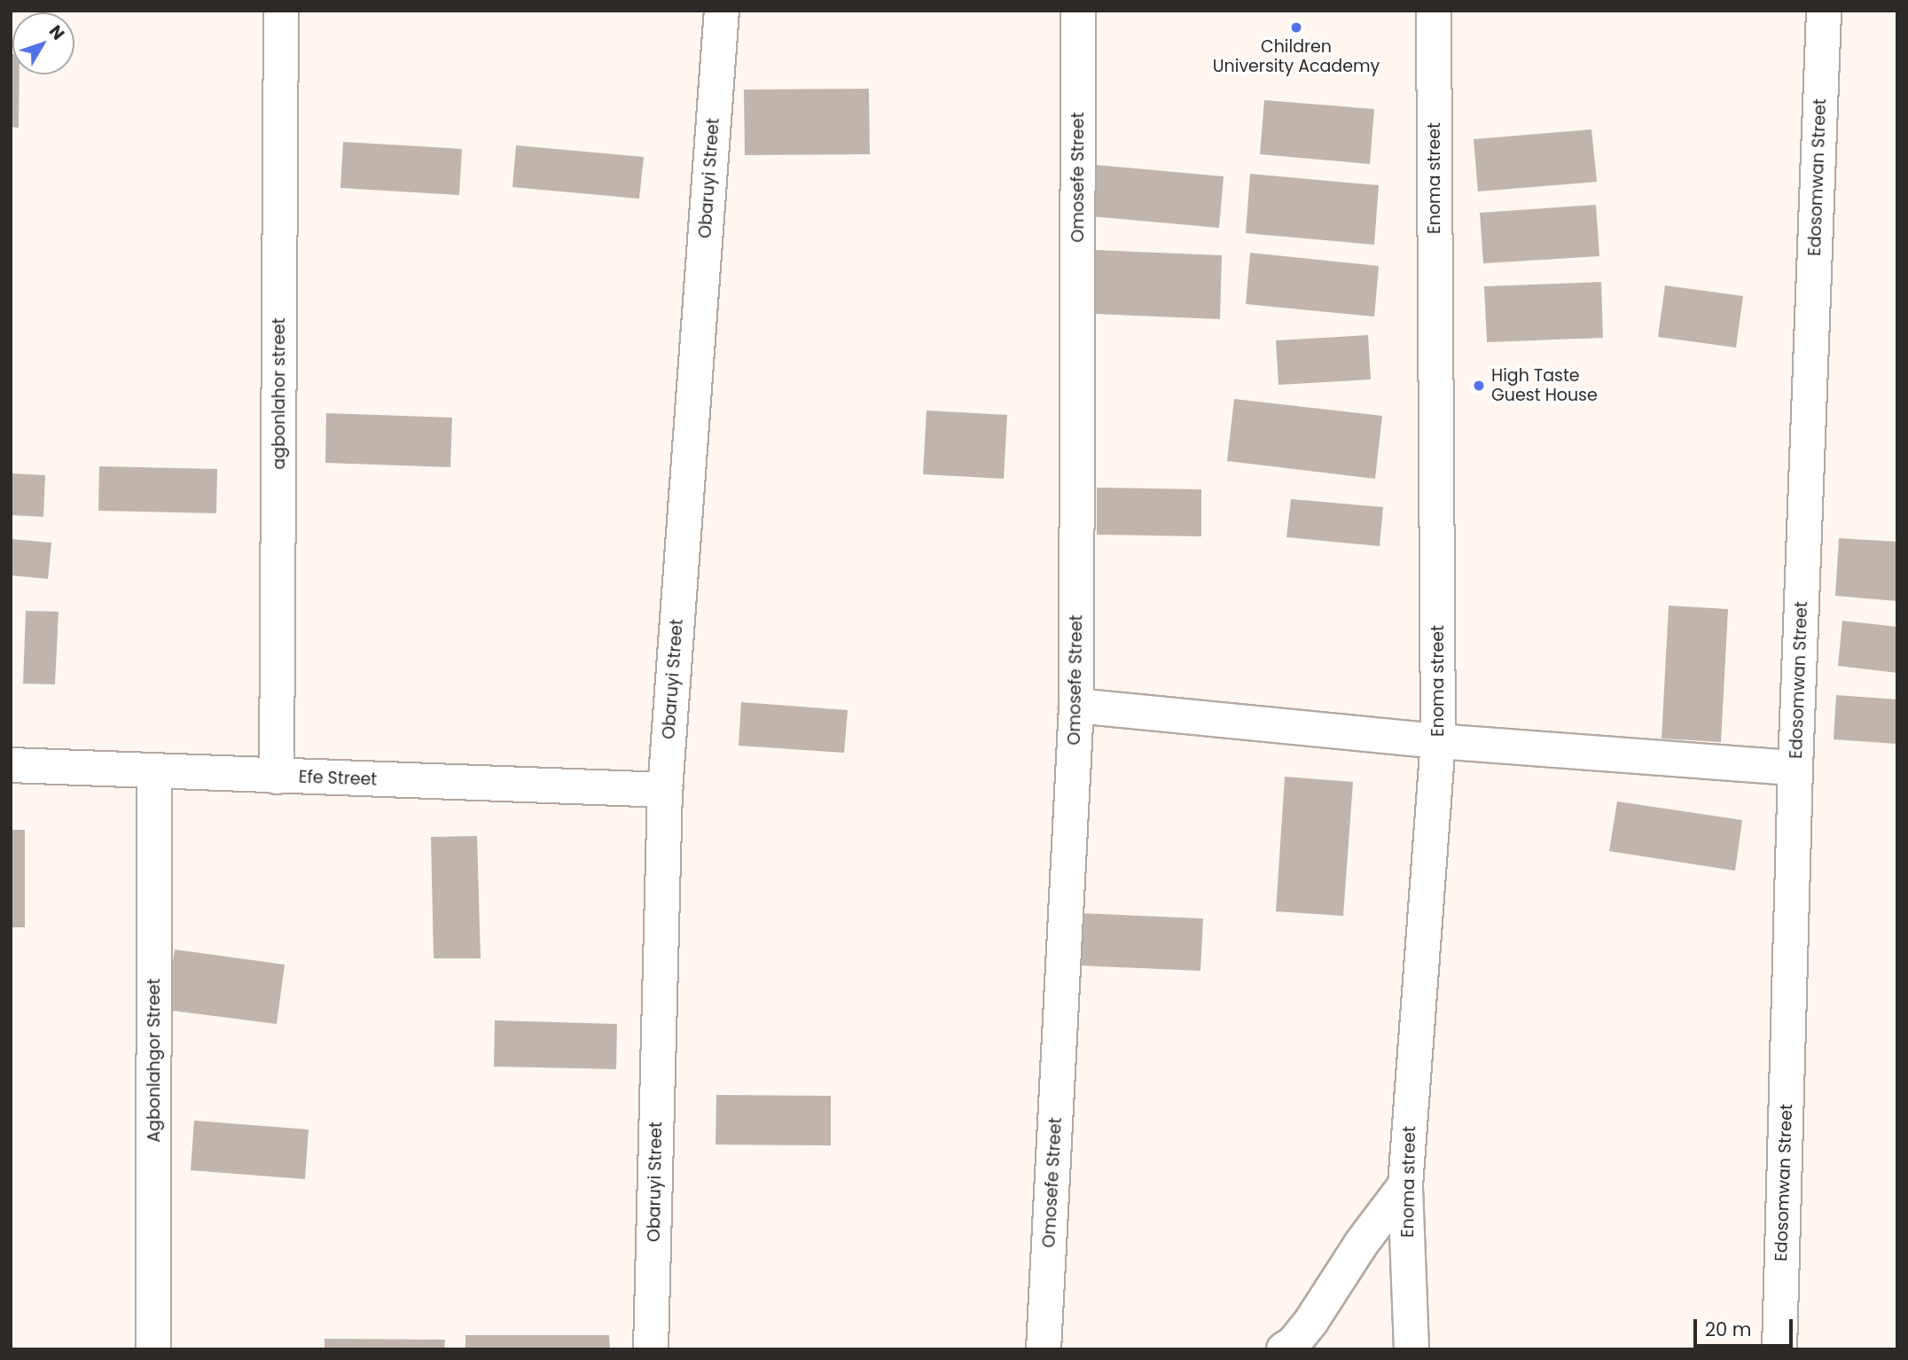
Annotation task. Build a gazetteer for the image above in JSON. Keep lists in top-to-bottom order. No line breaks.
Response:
{"streets":{"street":["Omosefe Street","Edosomwan Street","Obaruyi Street","Enoma street","agbonlahor street","Efe Street","Agbonlahgor Street"]},"crossings":[["Obaruyi Street","Efe Street"],["agbonlahor street","Efe Street"],["Efe Street","Agbonlahgor Street"]],"places":["Children University Academy","High Taste Guest House"],"scale_bar":"20 m","north":"top right"}
